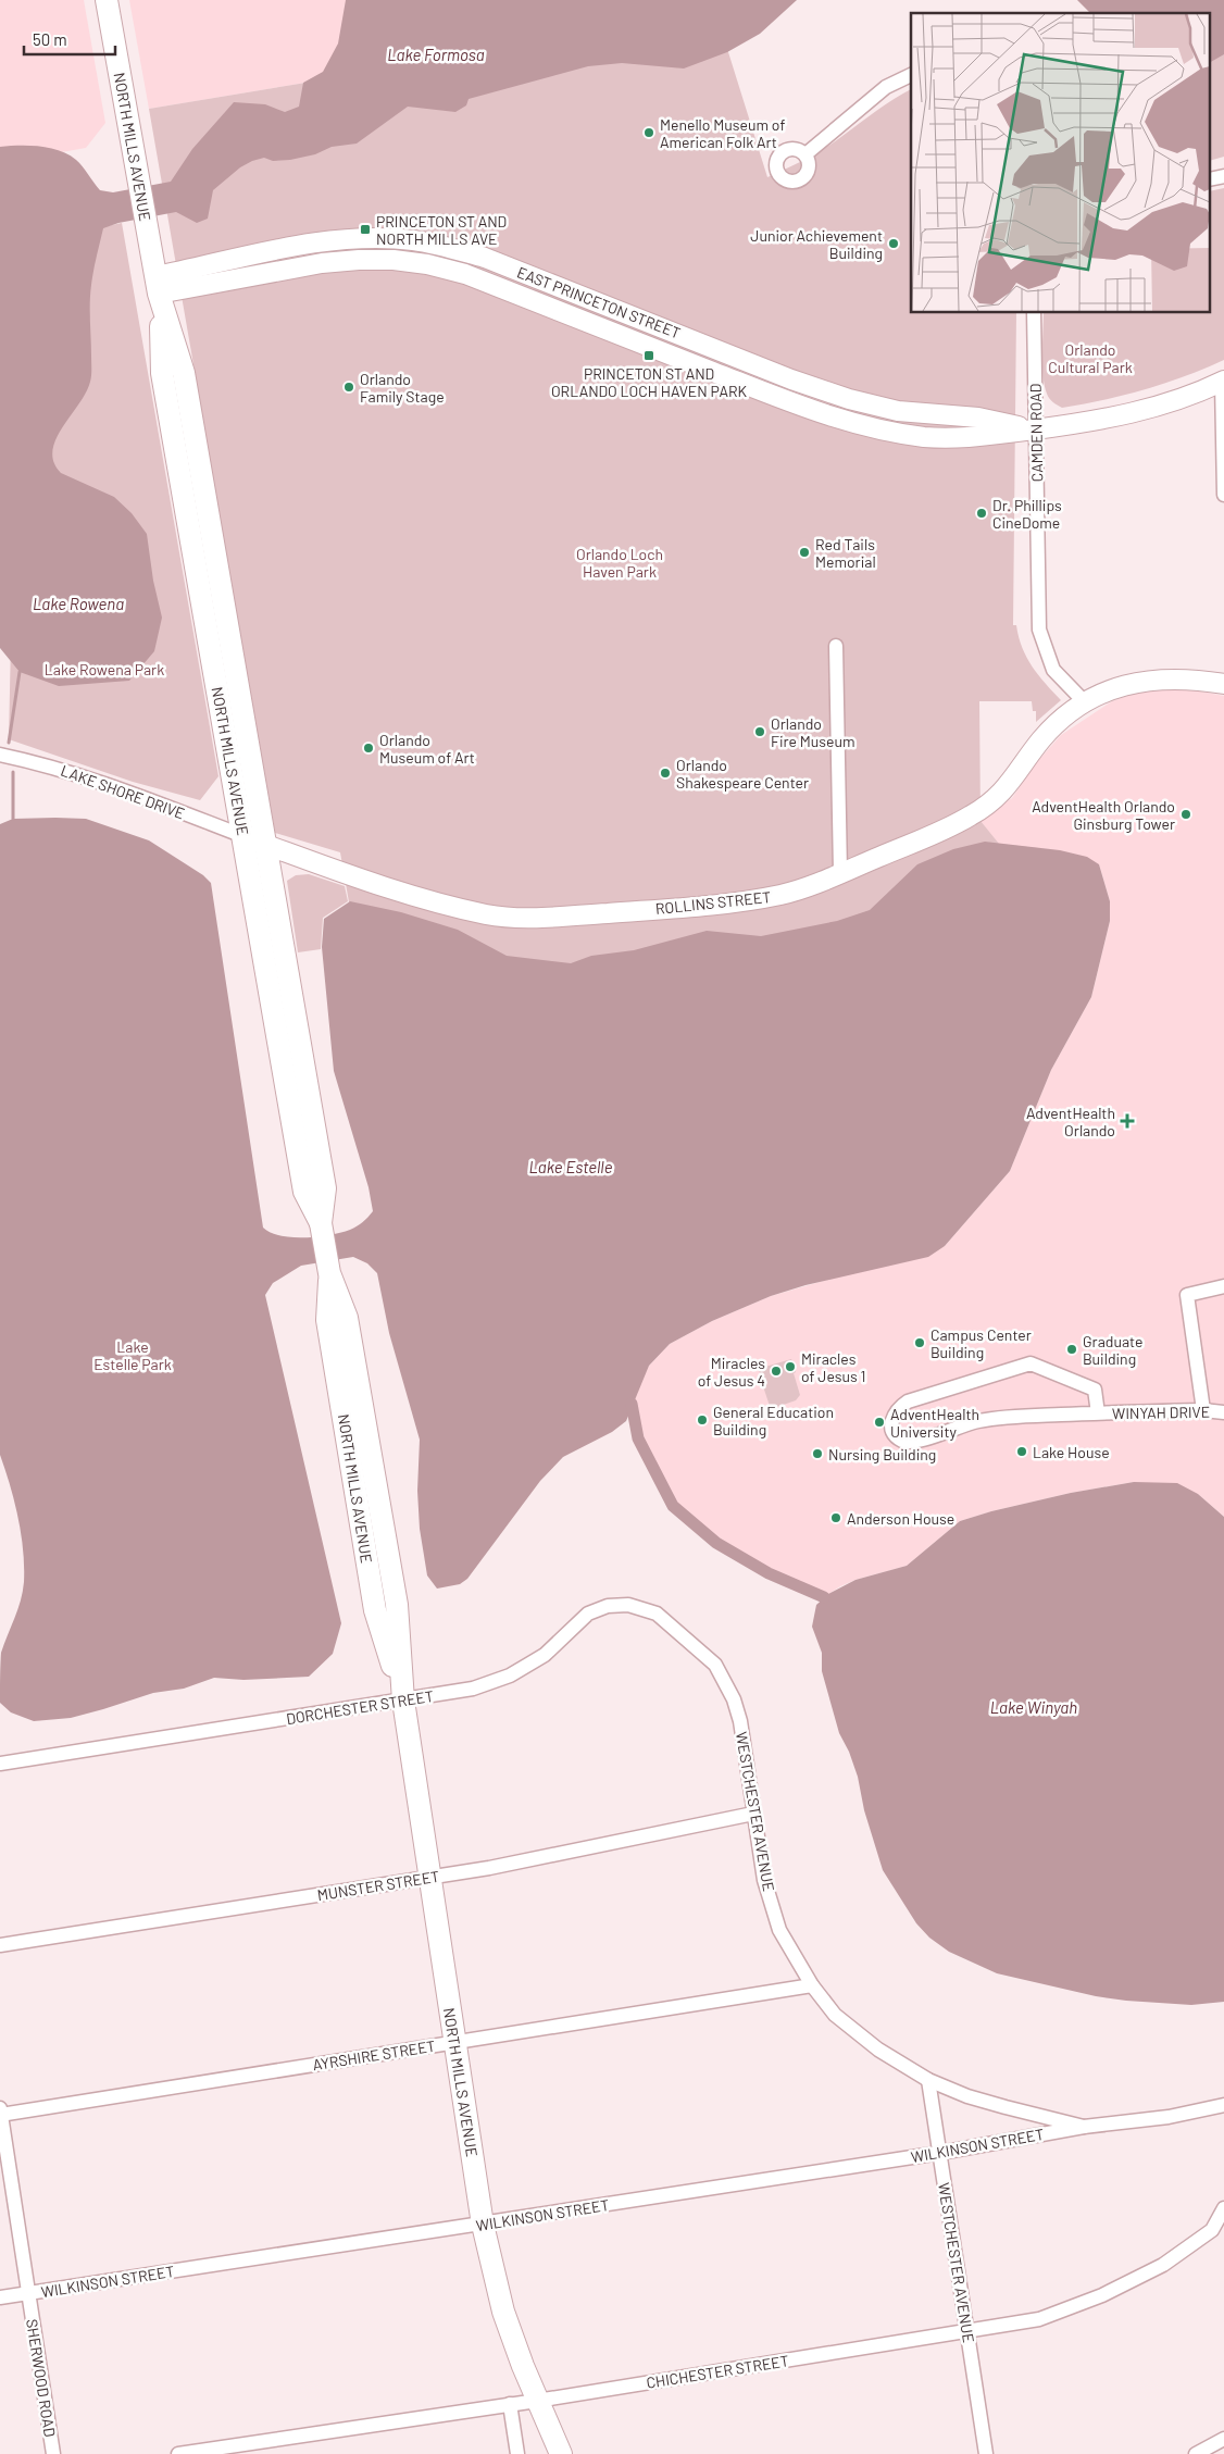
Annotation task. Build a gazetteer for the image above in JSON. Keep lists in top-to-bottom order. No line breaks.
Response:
{"streets":{"main road":["NORTH MILLS AVENUE","EAST PRINCETON STREET","ROLLINS STREET"],"street":["CAMDEN ROAD","LAKE SHORE DRIVE","WINYAH DRIVE","DORCHESTER STREET","WESTCHESTER AVENUE","MUNSTER STREET","AYRSHIRE STREET","WILKINSON STREET","CHICHESTER STREET","SHERWOOD ROAD"]},"crossings":[["NORTH MILLS AVENUE","EAST PRINCETON STREET"],["NORTH MILLS AVENUE","LAKE SHORE DRIVE"],["NORTH MILLS AVENUE","ROLLINS STREET"],["NORTH MILLS AVENUE","DORCHESTER STREET"],["NORTH MILLS AVENUE","MUNSTER STREET"],["NORTH MILLS AVENUE","AYRSHIRE STREET"],["NORTH MILLS AVENUE","WILKINSON STREET"],["NORTH MILLS AVENUE","CHICHESTER STREET"],["EAST PRINCETON STREET","CAMDEN ROAD"],["CAMDEN ROAD","ROLLINS STREET"],["LAKE SHORE DRIVE","ROLLINS STREET"],["DORCHESTER STREET","WESTCHESTER AVENUE"],["WESTCHESTER AVENUE","MUNSTER STREET"],["WESTCHESTER AVENUE","AYRSHIRE STREET"],["WESTCHESTER AVENUE","WILKINSON STREET"],["WESTCHESTER AVENUE","CHICHESTER STREET"],["AYRSHIRE STREET","SHERWOOD ROAD"],["WILKINSON STREET","SHERWOOD ROAD"]],"water":["Lake Formosa","Lake Rowena","Lake Estelle","Lake Winyah"],"parks":["Orlando Cultural Park","Orlando Loch Haven Park","Lake Rowena Park","Lake Estelle Park"],"places":{"other":["Menello Museum of American Folk Art","Junior Achievement Building","Orlando Family Stage","Dr. Phillips CineDome","Red Tails Memorial","Orlando Fire Museum","Orlando Museum of Art","Orlando Shakespeare Center","AdventHealth Orlando Ginsburg Tower","Campus Center Building","Graduate Building","Miracles of Jesus 1","Miracles of Jesus 4","General Education Building","AdventHealth University","Lake House","Nursing Building","Anderson House"],"transit":["PRINCETON ST AND NORTH MILLS AVE","PRINCETON ST AND ORLANDO LOCH HAVEN PARK"],"health":["AdventHealth Orlando"]},"scale_bar":"50 m"}
